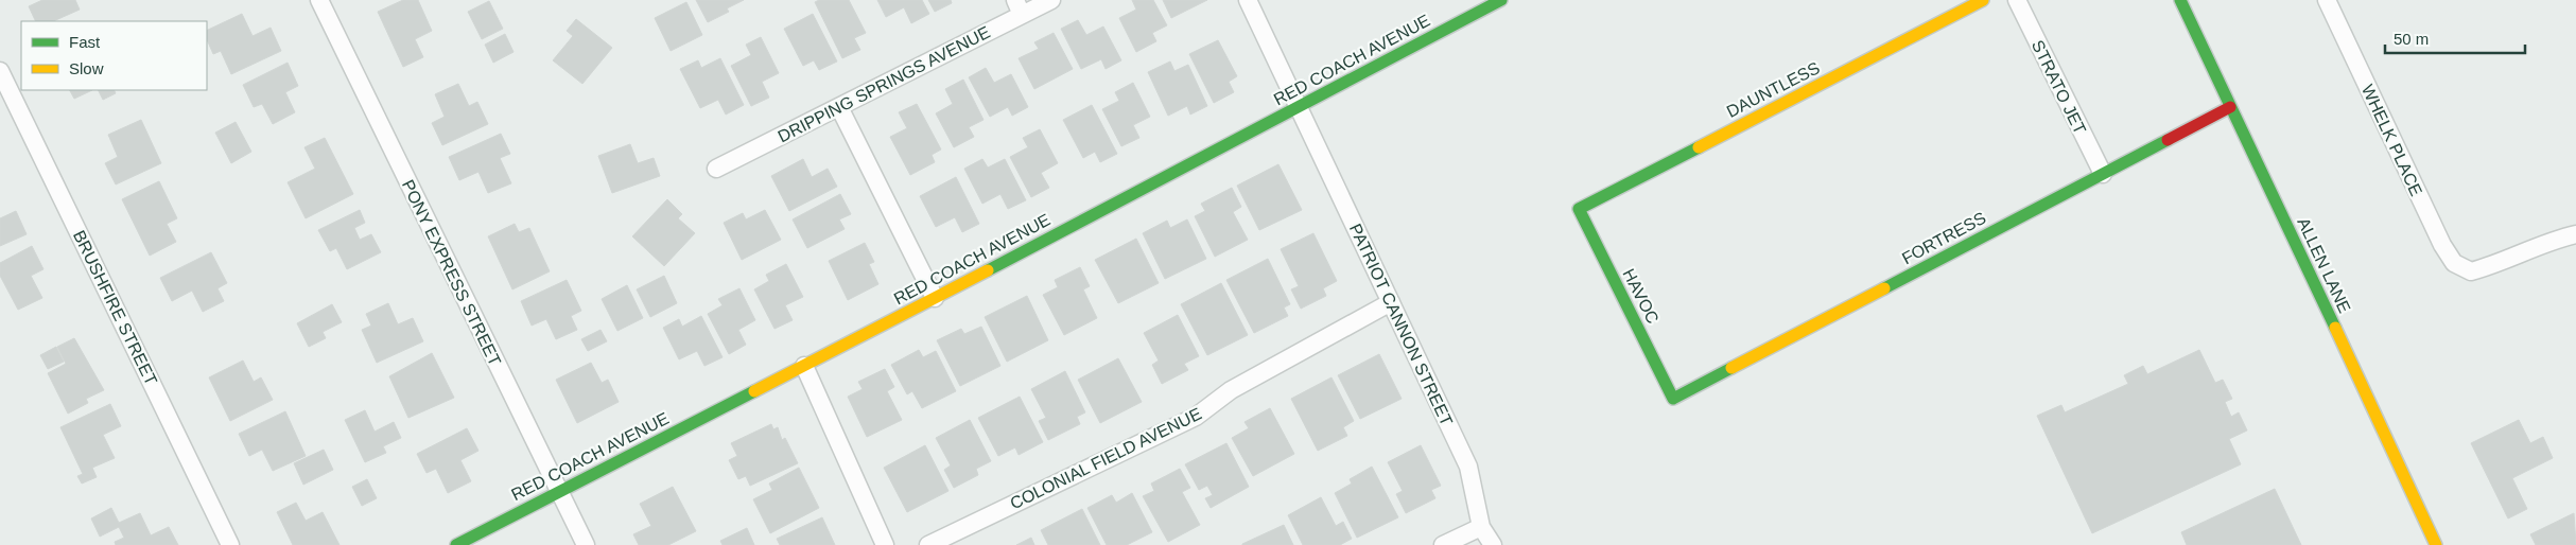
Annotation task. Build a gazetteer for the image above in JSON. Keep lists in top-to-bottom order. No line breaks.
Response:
{"streets":{"street":["RED COACH AVENUE","DRIPPING SPRINGS AVENUE","STRATO JET","DAUNTLESS","WHELK PLACE","FORTRESS","ALLEN LANE","PONY EXPRESS STREET","HAVOC","BRUSHFIRE STREET","PATRIOT CANNON STREET","COLONIAL FIELD AVENUE"]},"crossings":[["RED COACH AVENUE","PONY EXPRESS STREET"],["RED COACH AVENUE","PATRIOT CANNON STREET"],["STRATO JET","FORTRESS"],["DAUNTLESS","HAVOC"],["FORTRESS","ALLEN LANE"],["FORTRESS","HAVOC"],["PATRIOT CANNON STREET","COLONIAL FIELD AVENUE"]],"legend":["Fast","Slow"],"scale_bar":"50 m"}
